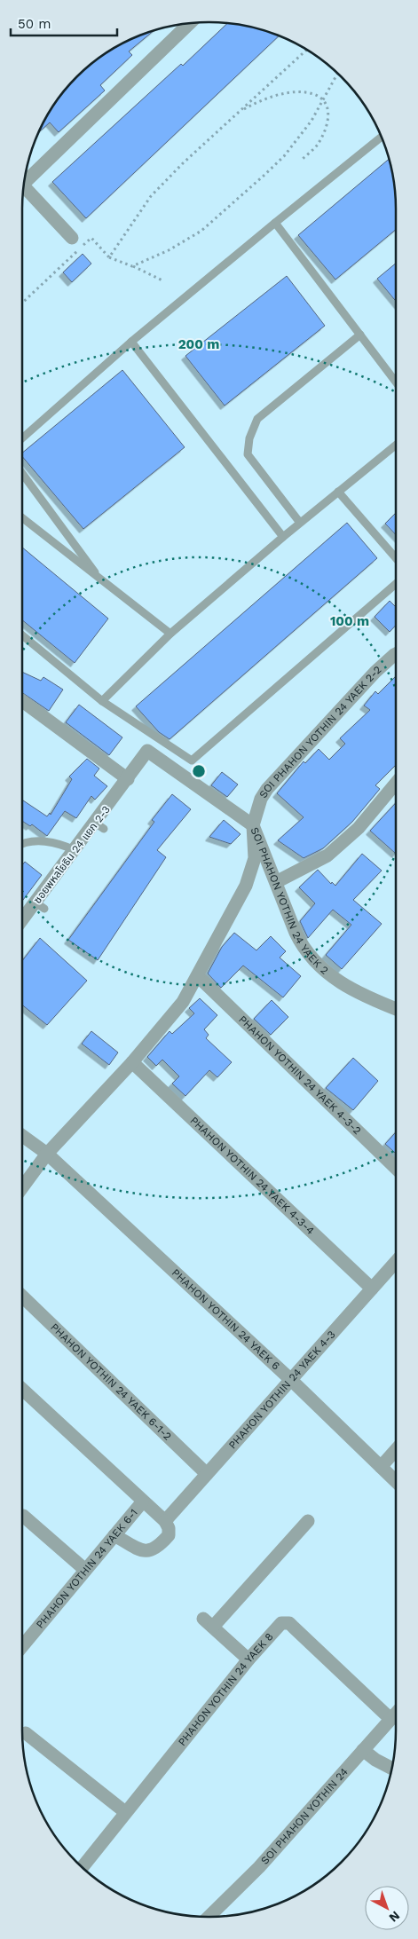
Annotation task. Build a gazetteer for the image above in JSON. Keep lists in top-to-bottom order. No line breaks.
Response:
{"streets":{"street":["SOI PHAHON YOTHIN 24 YAEK 2-2","ซอยพหลโยธิน 24 แยก 2-3","SOI PHAHON YOTHIN 24 YAEK 2","PHAHON YOTHIN 24 YAEK 4-3-2","PHAHON YOTHIN 24 YAEK 4-3-4","PHAHON YOTHIN 24 YAEK 6","PHAHON YOTHIN 24 YAEK 6-1-2","PHAHON YOTHIN 24 YAEK 4-3","PHAHON YOTHIN 24 YAEK 6-1","PHAHON YOTHIN 24 YAEK 8","SOI PHAHON YOTHIN 24"]},"crossings":[["SOI PHAHON YOTHIN 24 YAEK 2-2","SOI PHAHON YOTHIN 24 YAEK 2"],["SOI PHAHON YOTHIN 24 YAEK 2-2","PHAHON YOTHIN 24 YAEK 4-3-2"],["SOI PHAHON YOTHIN 24 YAEK 2-2","PHAHON YOTHIN 24 YAEK 4-3-4"],["SOI PHAHON YOTHIN 24 YAEK 2-2","PHAHON YOTHIN 24 YAEK 6"],["ซอยพหลโยธิน 24 แยก 2-3","SOI PHAHON YOTHIN 24 YAEK 2"],["PHAHON YOTHIN 24 YAEK 4-3-4","PHAHON YOTHIN 24 YAEK 4-3"],["PHAHON YOTHIN 24 YAEK 6","PHAHON YOTHIN 24 YAEK 4-3"],["PHAHON YOTHIN 24 YAEK 6-1-2","PHAHON YOTHIN 24 YAEK 4-3"],["PHAHON YOTHIN 24 YAEK 8","SOI PHAHON YOTHIN 24"]],"scale_bar":"50 m","north":"bottom right","rings":["200 m","100 m"]}
